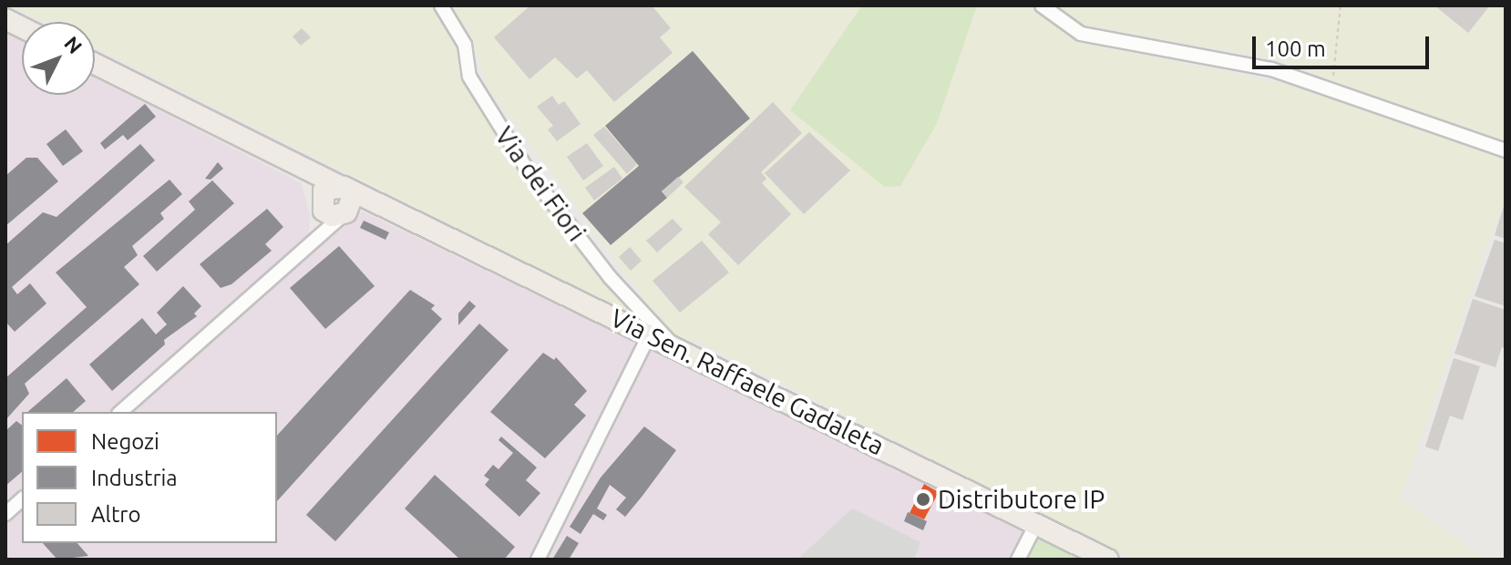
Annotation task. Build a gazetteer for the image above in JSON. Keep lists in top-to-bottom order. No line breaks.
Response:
{"streets":{"main road":["Via Sen. Raffaele Gadaleta"],"street":["Via dei Fiori"]},"crossings":[["Via dei Fiori","Via Sen. Raffaele Gadaleta"]],"places":["Distributore IP"],"legend":["Negozi","Industria","Altro"],"scale_bar":"100 m","north":"top right"}
